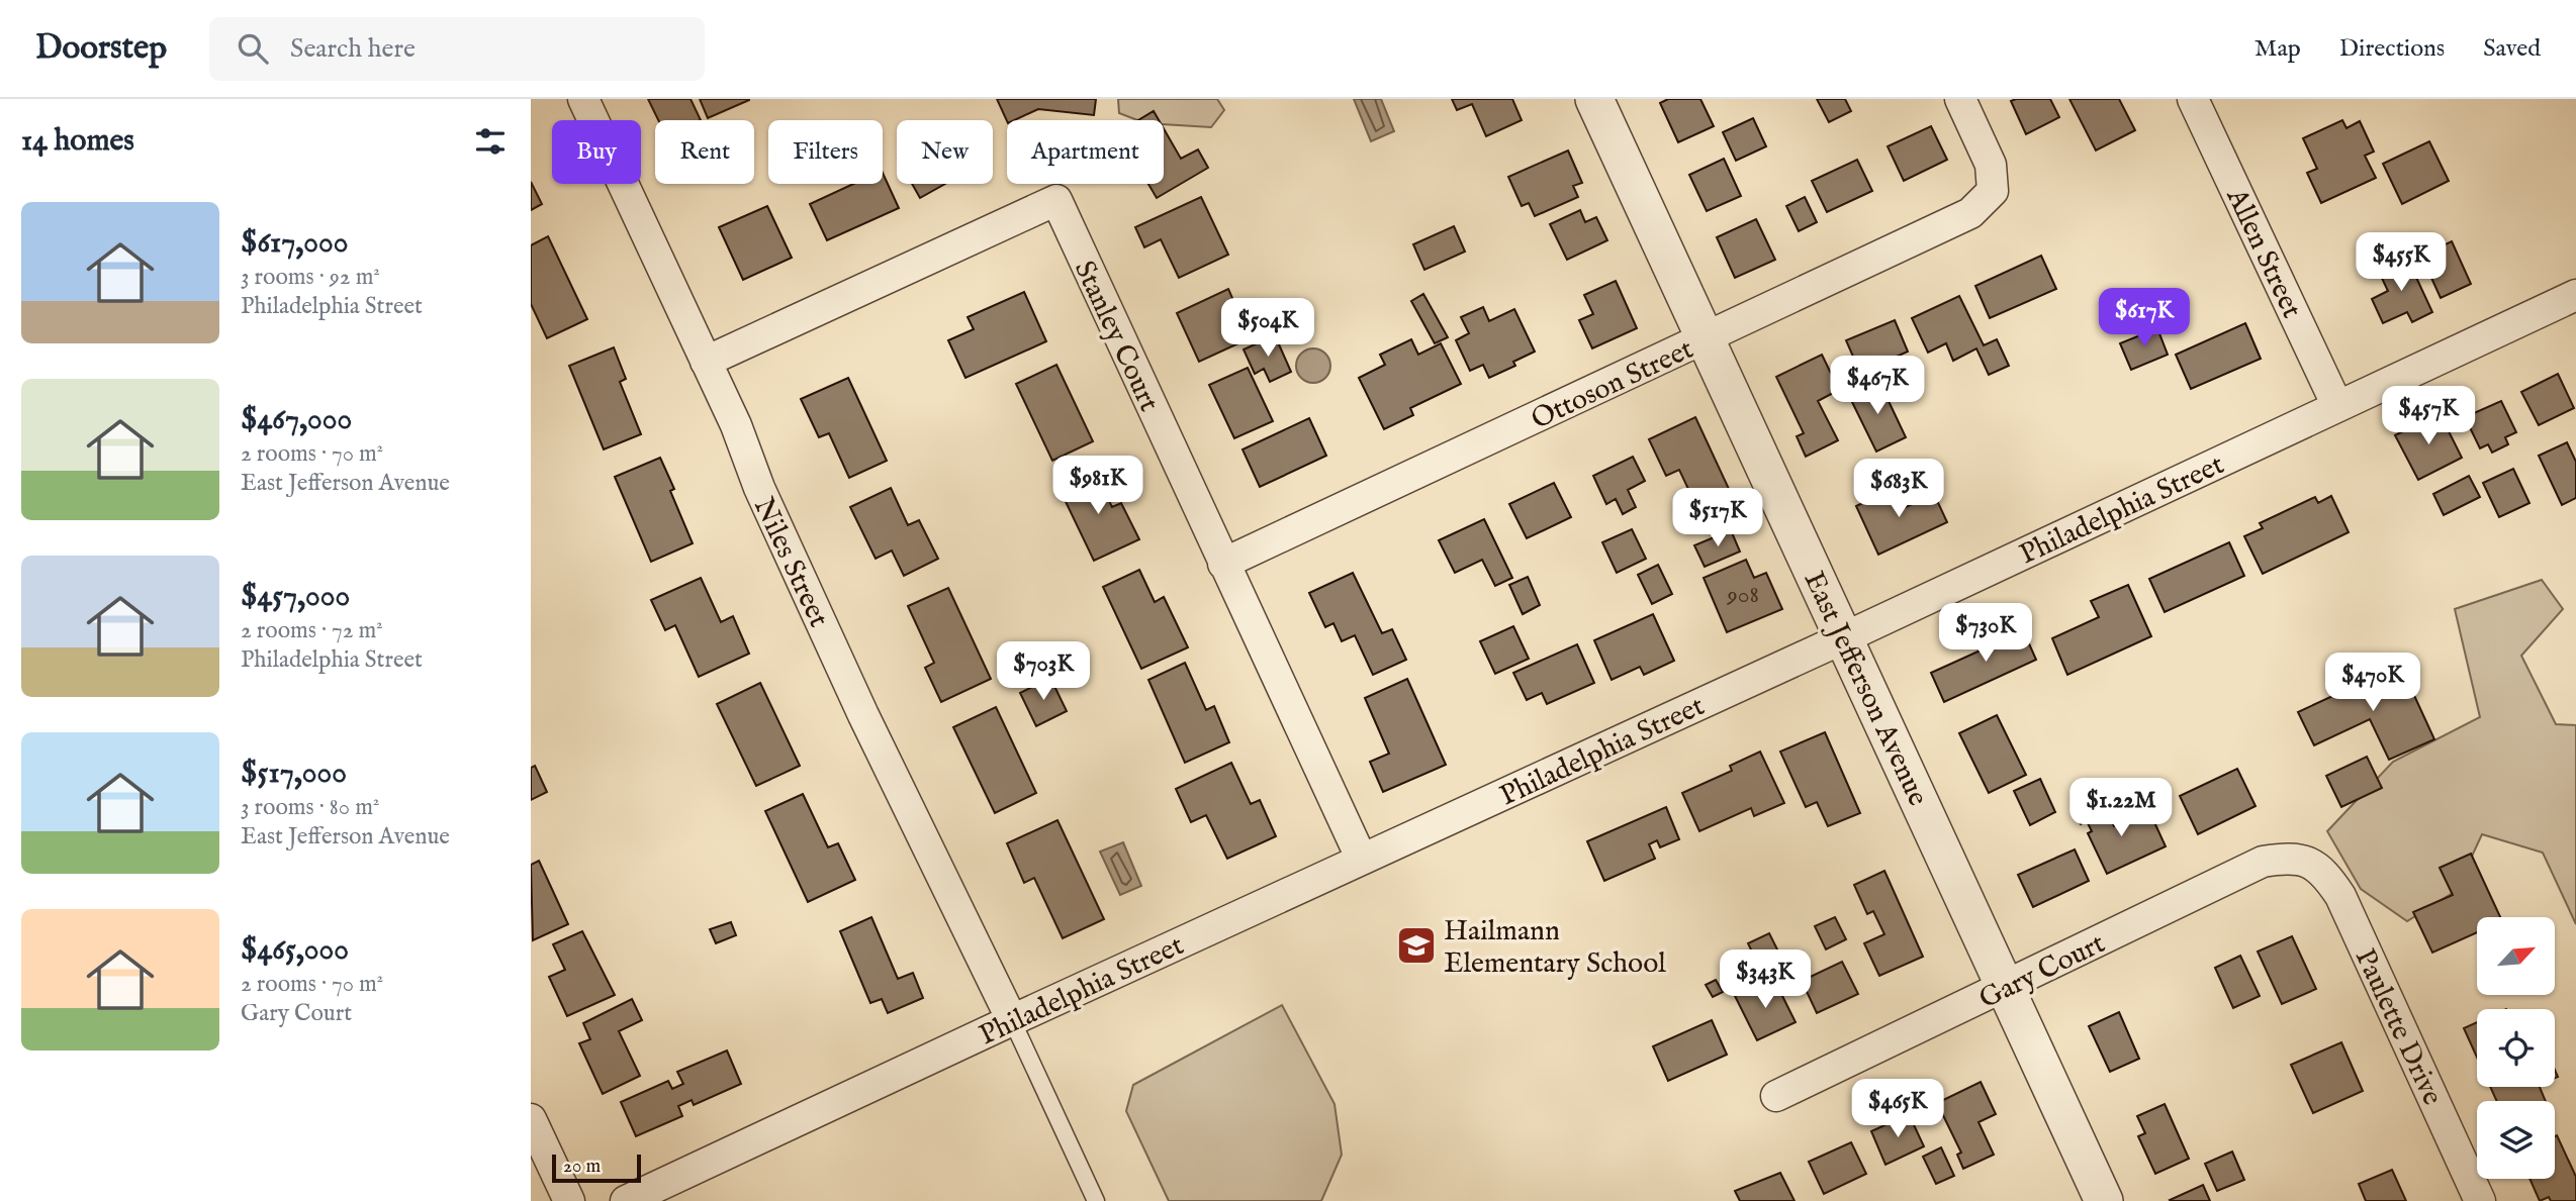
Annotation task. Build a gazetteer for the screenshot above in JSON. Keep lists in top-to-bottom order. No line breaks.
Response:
{"streets":{"street":["Allen Street","Stanley Court","Ottoson Street","Philadelphia Street","Niles Street","East Jefferson Avenue","Gary Court","Paulette Drive"]},"crossings":[["Allen Street","Philadelphia Street"],["Stanley Court","Ottoson Street"],["Stanley Court","Philadelphia Street"],["Stanley Court","Niles Street"],["Ottoson Street","East Jefferson Avenue"],["Philadelphia Street","Niles Street"],["Philadelphia Street","East Jefferson Avenue"],["East Jefferson Avenue","Gary Court"],["Gary Court","Paulette Drive"]],"places":{"school or university":["Hailmann Elementary School"]},"house_numbers":["908"],"scale_bar":"20 m","north":"top right","page":{"header":"Doorstep","search":"Search here","nav":["Map","Directions","Saved"],"heading":"14 homes","chip":["Buy","Rent","Filters","New","Apartment"],"list":[{"name":"$617,000","note":"3 rooms · 92 m² · Philadelphia Street"},{"name":"$467,000","note":"2 rooms · 70 m² · East Jefferson Avenue"},{"name":"$457,000","note":"2 rooms · 72 m² · Philadelphia Street"},{"name":"$517,000","note":"3 rooms · 80 m² · East Jefferson Avenue"},{"name":"$465,000","note":"2 rooms · 70 m² · Gary Court"}],"price":["$455K","$617K","$504K","$467K","$457K","$981K","$683K","$517K","$730K","$703K","$470K","$1.22M","$343K","$465K"],"scale":"20 m"}}
